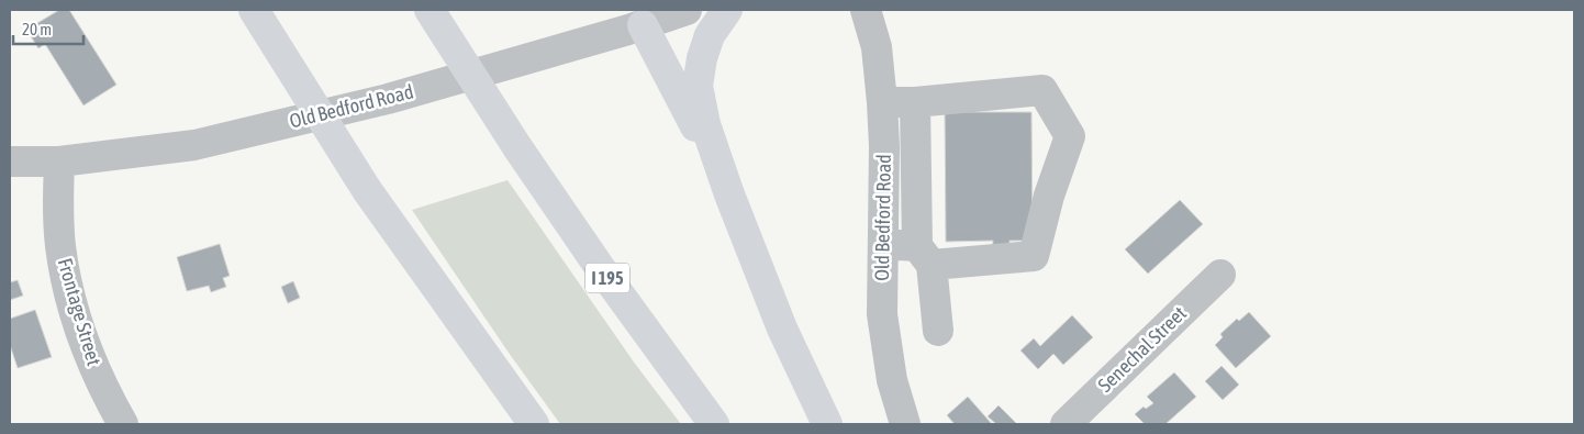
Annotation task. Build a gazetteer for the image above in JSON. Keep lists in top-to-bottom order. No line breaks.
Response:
{"streets":{"highway":["I 195"],"street":["Old Bedford Road","Frontage Street","Senechal Street"]},"crossings":[["Old Bedford Road","Frontage Street"]],"scale_bar":"20 m"}
